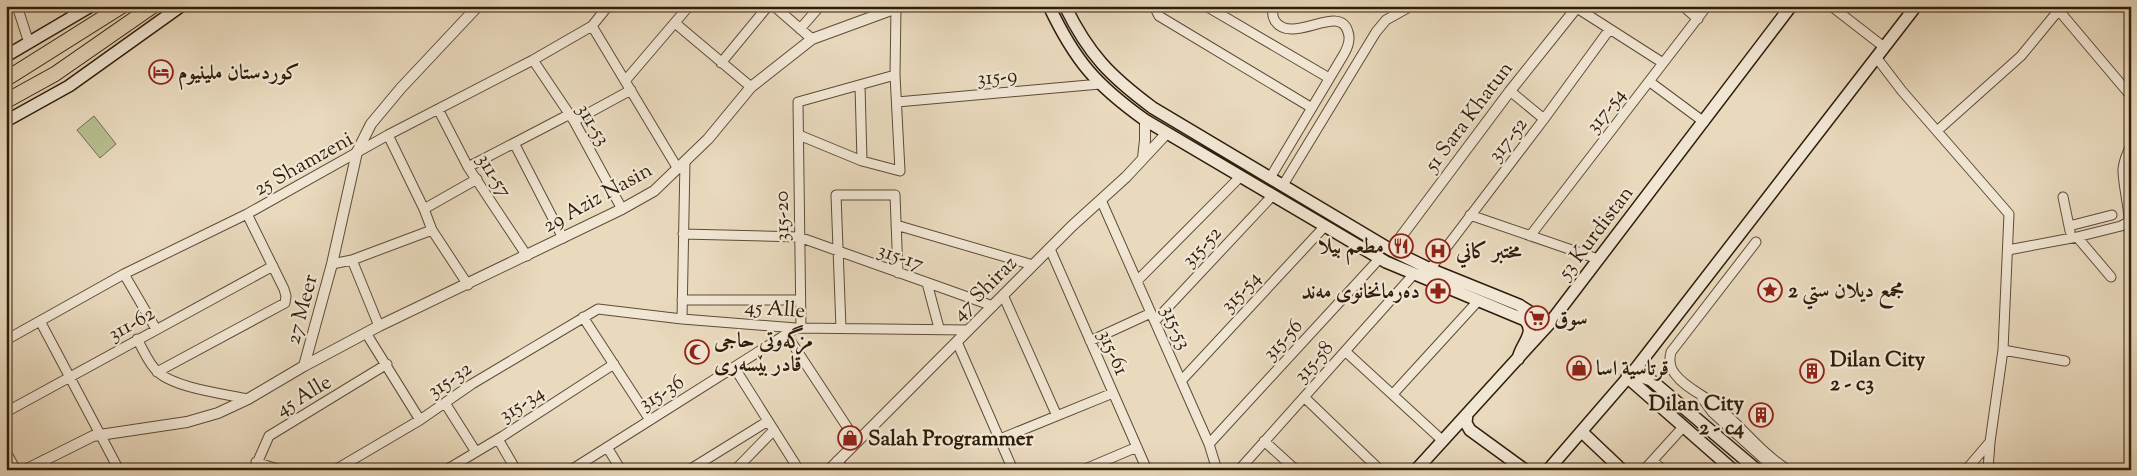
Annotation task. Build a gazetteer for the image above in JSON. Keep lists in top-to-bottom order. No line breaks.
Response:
{"streets":{"main road":["53 Kurdistan"],"street":["315-9","317-54","51 Sara Khatun","311-53","317-52","25 Shamzeni","311-57","29 Aziz Nasin","315-20","315-52","315-17","47 Shiraz","315-54","45 Alle","27 Meer","311-62","315-53","315-56","315-61","315-58","315-32","315-36","315-34"]},"crossings":[["311-53","25 Shamzeni"],["311-53","29 Aziz Nasin"],["25 Shamzeni","311-57"],["25 Shamzeni","27 Meer"],["311-57","29 Aziz Nasin"],["29 Aziz Nasin","27 Meer"],["315-20","315-17"],["315-20","45 Alle"],["315-20","315-36"],["315-52","315-53"],["315-17","47 Shiraz"],["47 Shiraz","45 Alle"],["47 Shiraz","315-53"],["47 Shiraz","315-61"],["315-54","315-53"],["45 Alle","315-32"],["45 Alle","315-36"],["315-53","315-56"]],"places":{"hotel":["کوردستان ملینیوم"],"restaurant":["مطعم بيلا"],"hospital":["مختبر كاني"],"place":["مجمع ديلان ستي 2"],"pharmacy":["دەرمانخانوی مەند"],"supermarket":["سوق"],"mosque":["مزگەوتی حاجی قادر بێسەری"],"shop":["قرتاسیة اسا","Salah Programmer"],"building":["Dilan City 2 - c3","Dilan City 2 - c4"]}}
